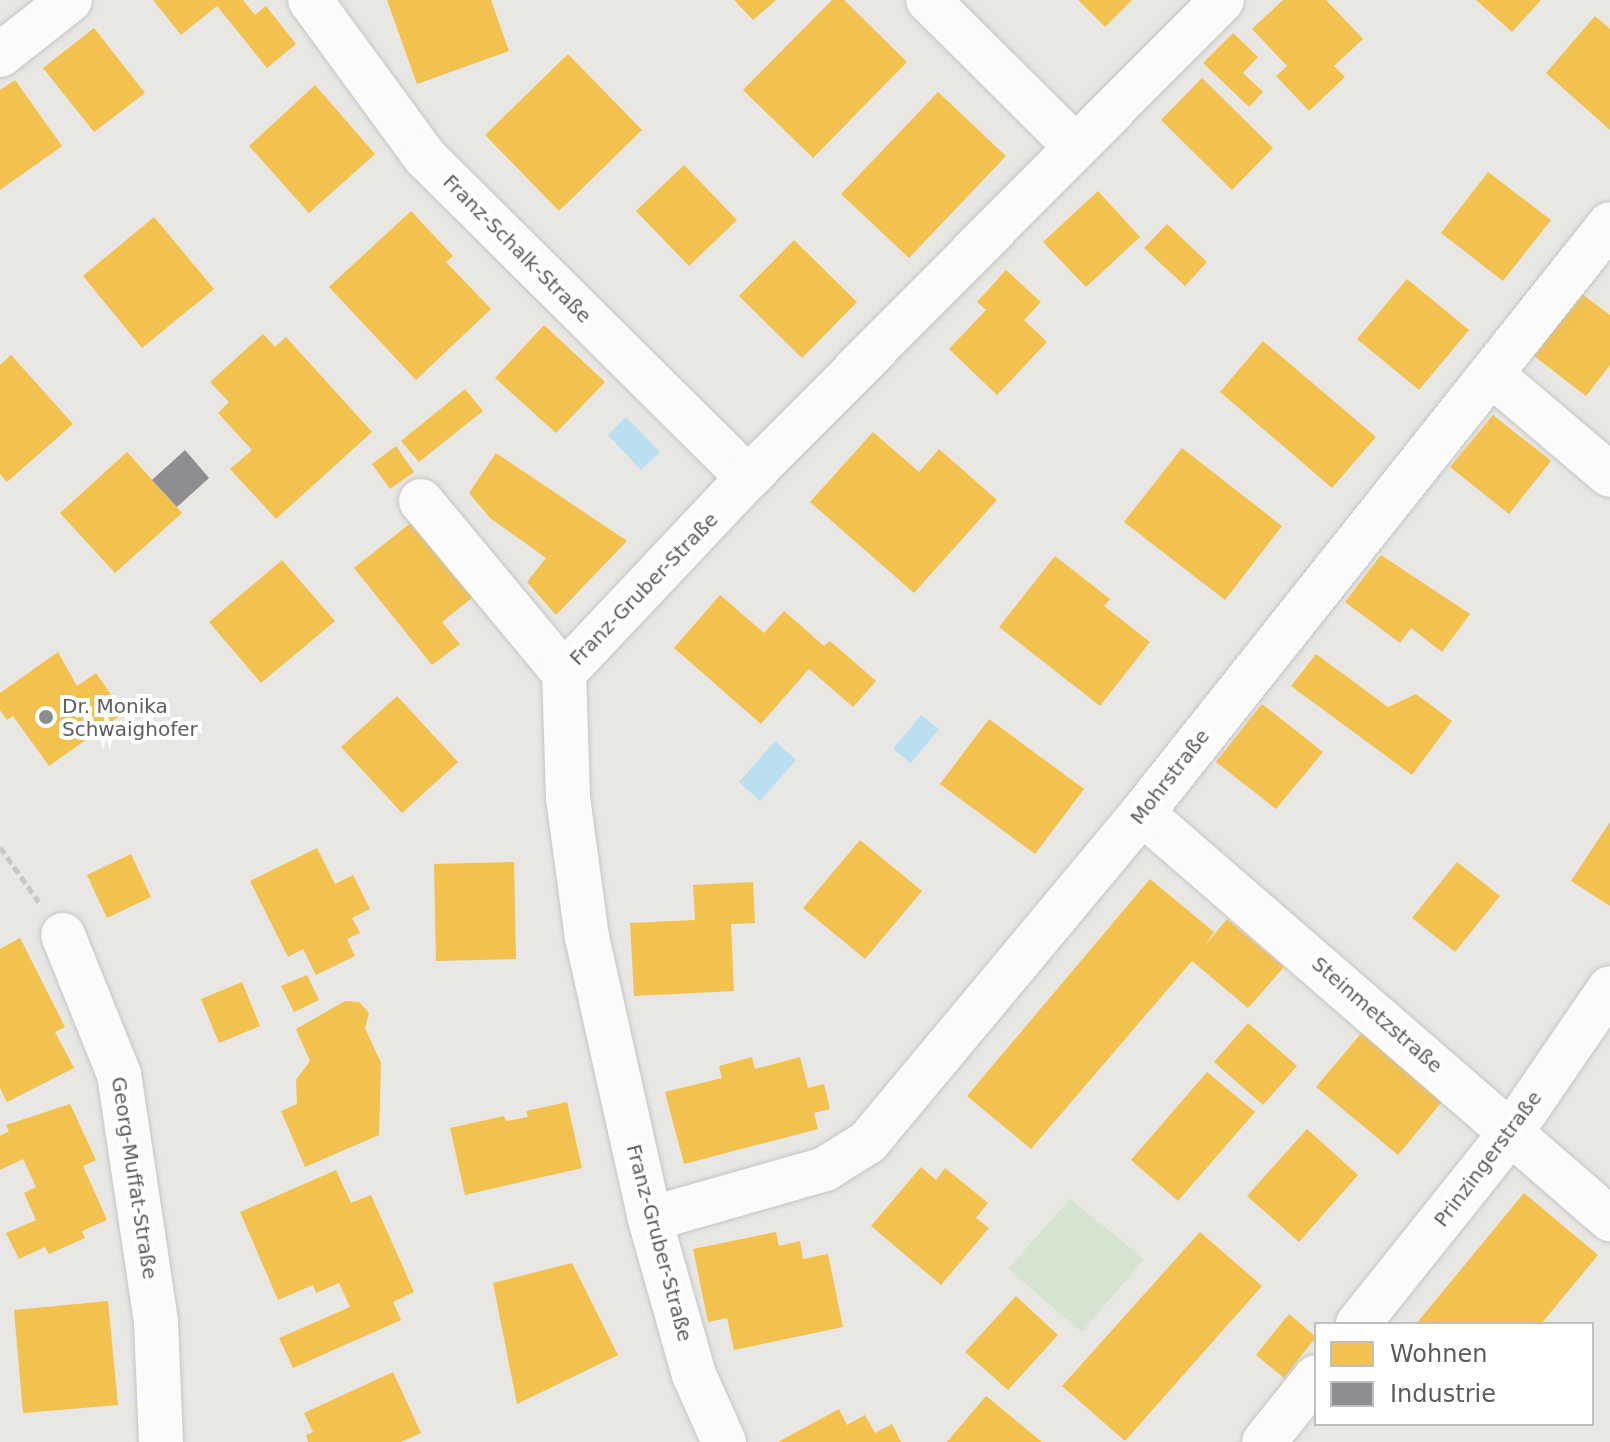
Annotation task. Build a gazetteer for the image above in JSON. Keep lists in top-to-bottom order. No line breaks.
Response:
{"streets":{"street":["Franz-Schalk-Straße","Franz-Gruber-Straße","Mohrstraße","Steinmetzstraße","Prinzingerstraße","Georg-Muffat-Straße"]},"crossings":[["Franz-Schalk-Straße","Franz-Gruber-Straße"],["Franz-Gruber-Straße","Mohrstraße"],["Mohrstraße","Steinmetzstraße"],["Steinmetzstraße","Prinzingerstraße"]],"places":["Dr. Monika Schwaighofer"],"legend":["Wohnen","Industrie"]}
